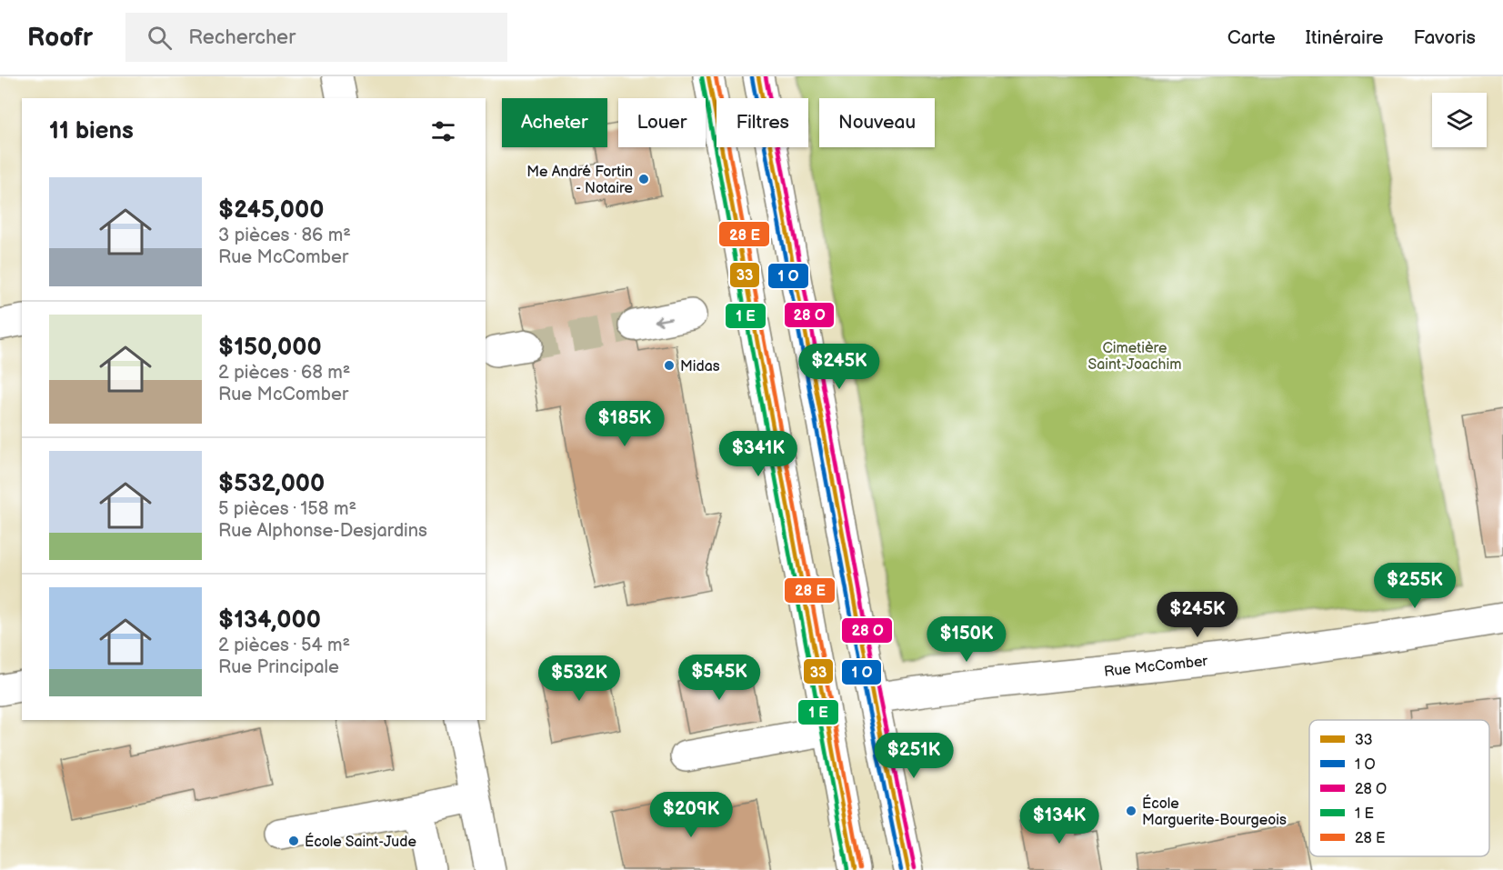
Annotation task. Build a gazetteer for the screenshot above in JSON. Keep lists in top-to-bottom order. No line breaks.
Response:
{"streets":{"street":["Rue McComber"]},"parks":["Cimetière Saint-Joachim"],"places":["Me André Fortin - Notaire","Midas","École Marguerite-Bourgeois","École Saint-Jude"],"lines":["transit line 33"],"legend":["33","1 O","28 O","1 E","28 E"],"page":{"header":"Roofr","search":"Rechercher","nav":["Carte","Itinéraire","Favoris"],"chip":["Acheter","Louer","Filtres","Nouveau"],"heading":"11 biens","list":[{"name":"$245,000","note":"3 pièces · 86 m² · Rue McComber"},{"name":"$150,000","note":"2 pièces · 68 m² · Rue McComber"},{"name":"$532,000","note":"5 pièces · 158 m² · Rue Alphonse-Desjardins"},{"name":"$134,000","note":"2 pièces · 54 m² · Rue Principale"}],"price":["$245K","$185K","$341K","$255K","$245K","$150K","$545K","$532K","$251K","$209K","$134K"]}}
